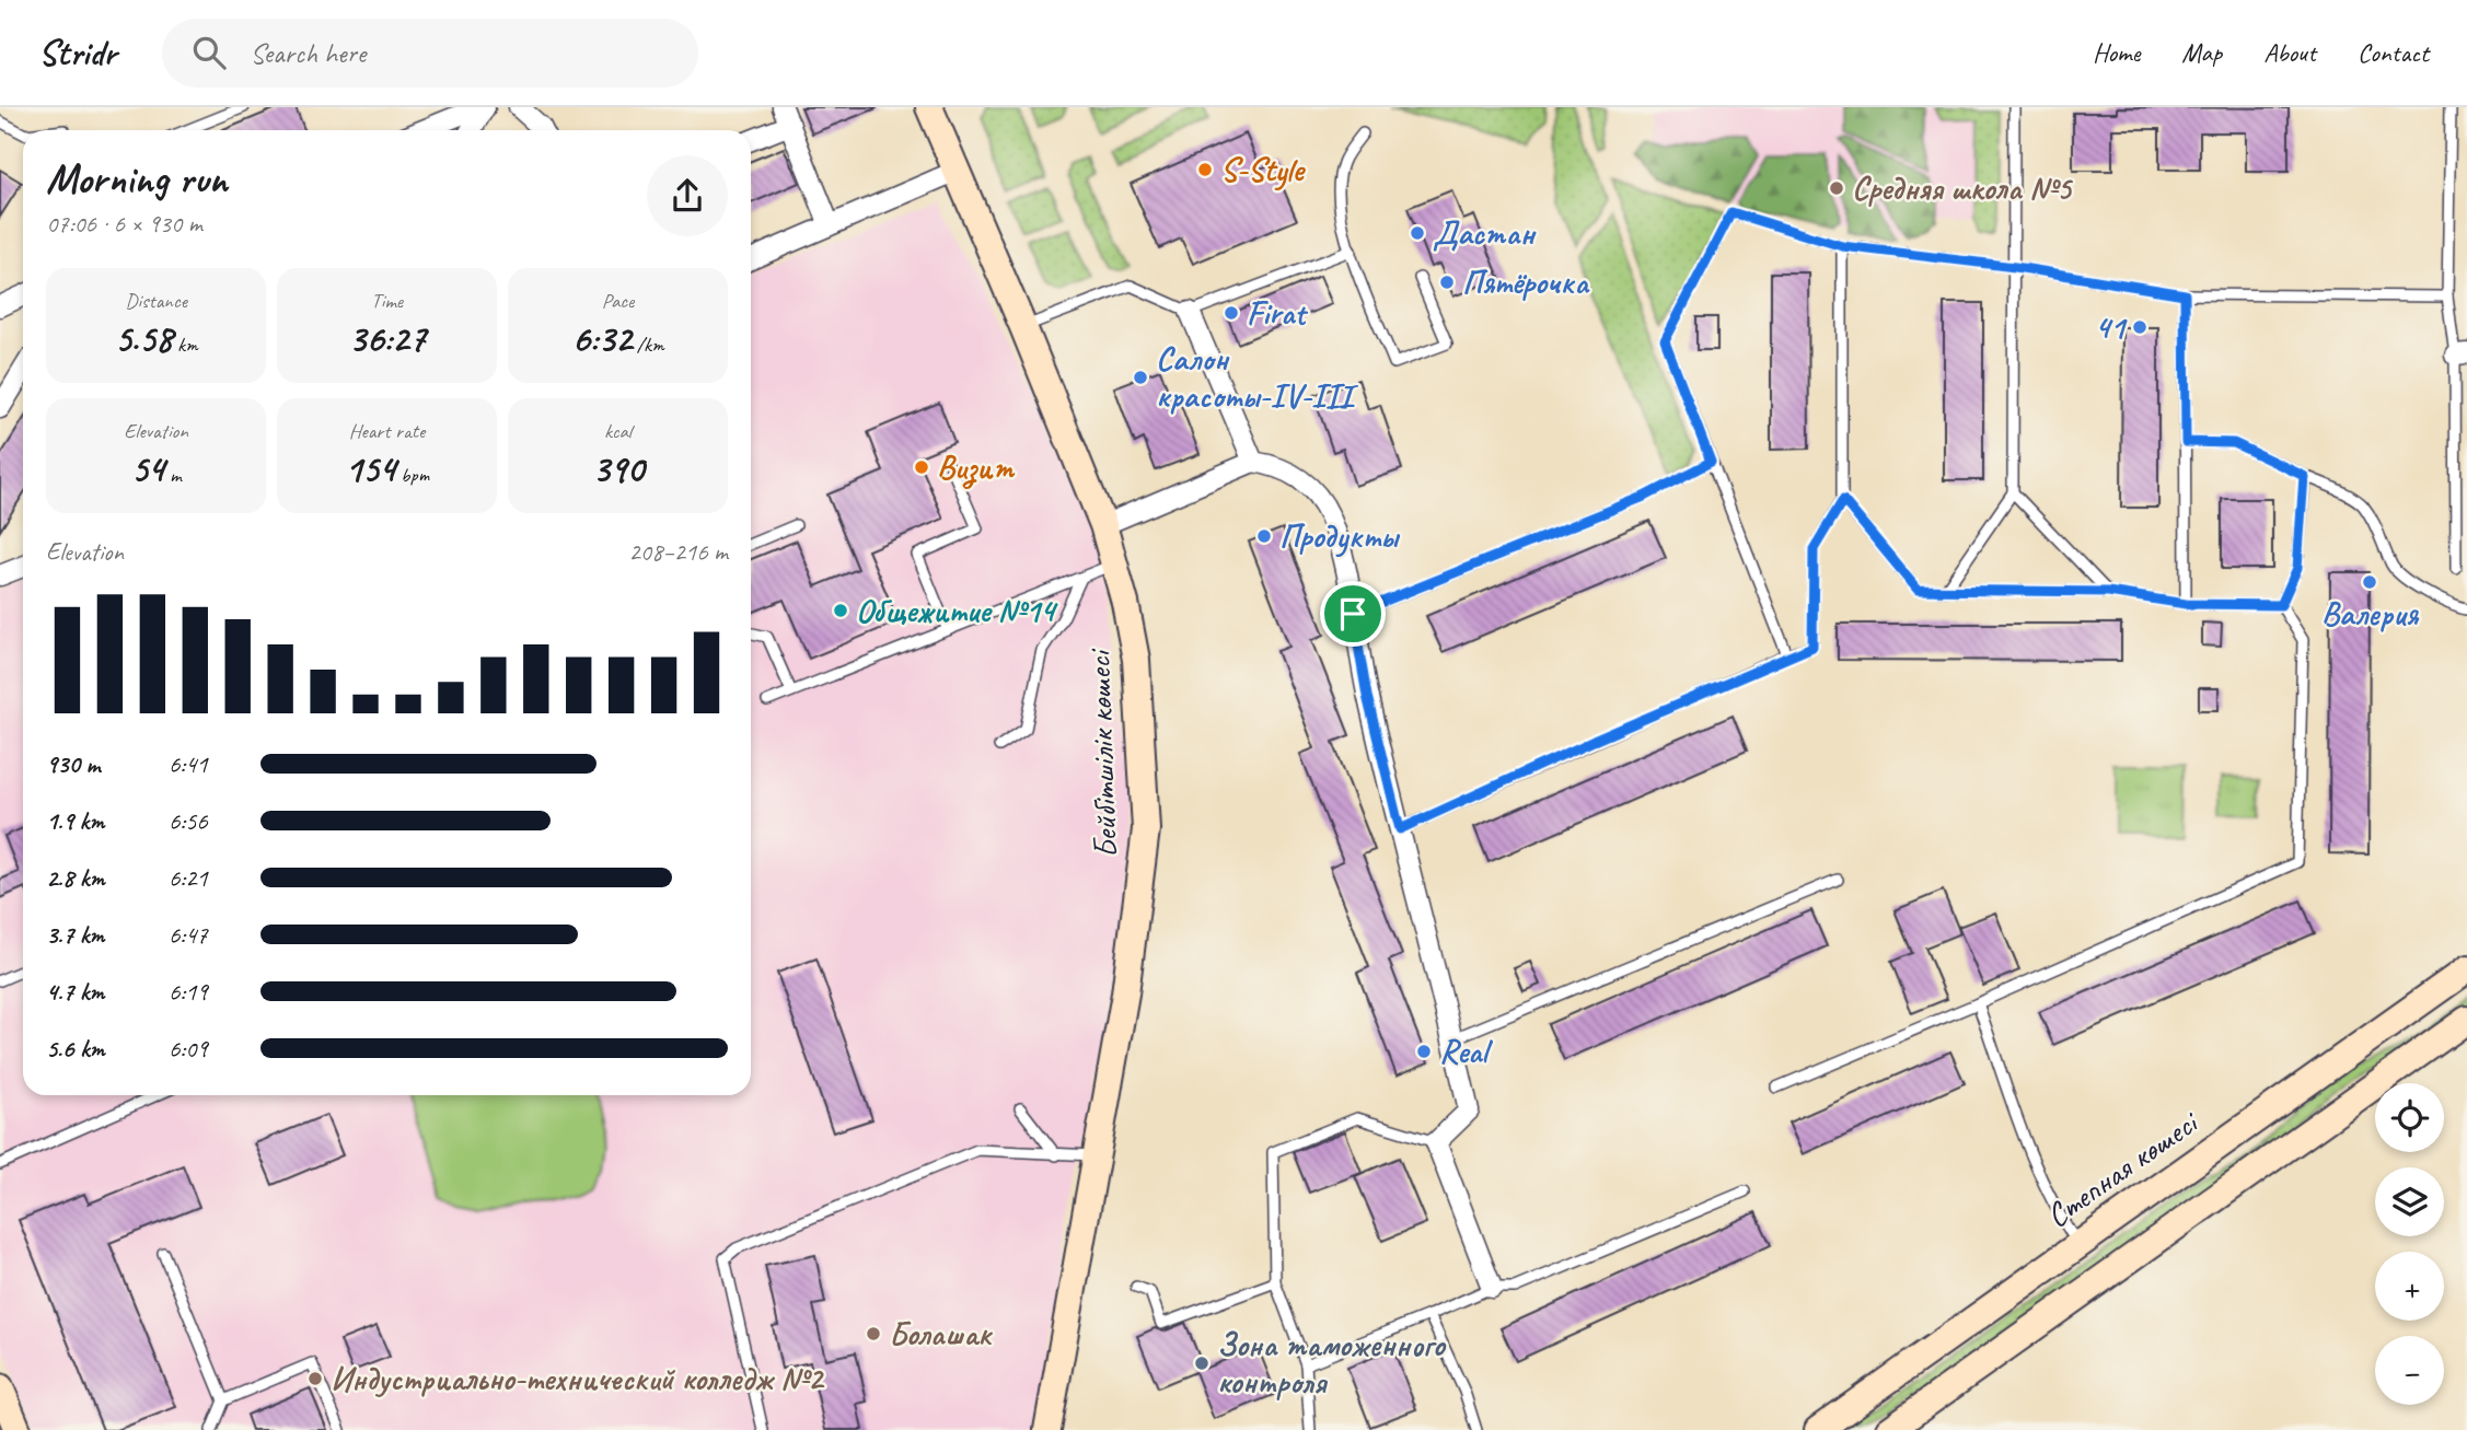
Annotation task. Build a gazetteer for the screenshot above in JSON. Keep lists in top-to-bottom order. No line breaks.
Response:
{"streets":{"street":["Бейбітшілік көшесі","Степная көшесі"]},"places":["S-Style","Средняя школа №5","Дастан","Пятёрочка","Firat","41","Салон красоты-IV-III","Визит","Продукты","Валерия","Общежитие №14","Real","Болашак","Зона таможенного контроля","Индустриально-технический колледж №2"],"page":{"header":"Stridr","search":"Search here","nav":["Home","Map","About","Contact"],"heading":["Morning run","07:06 · 6 × 930 m"],"stats":[["Distance","5.58 km"],["Time","36:27"],["Pace","6:32 /km"],["Elevation","54 m"],["Heart rate","154 bpm"],["kcal","390"]],"chart":["Elevation","208–216 m"],"list":[{"name":"930 m","note":"6:41"},{"name":"1.9 km","note":"6:56"},{"name":"2.8 km","note":"6:21"},{"name":"3.7 km","note":"6:47"},{"name":"4.7 km","note":"6:19"},{"name":"5.6 km","note":"6:09"}],"map_buttons":["+","−"]}}
